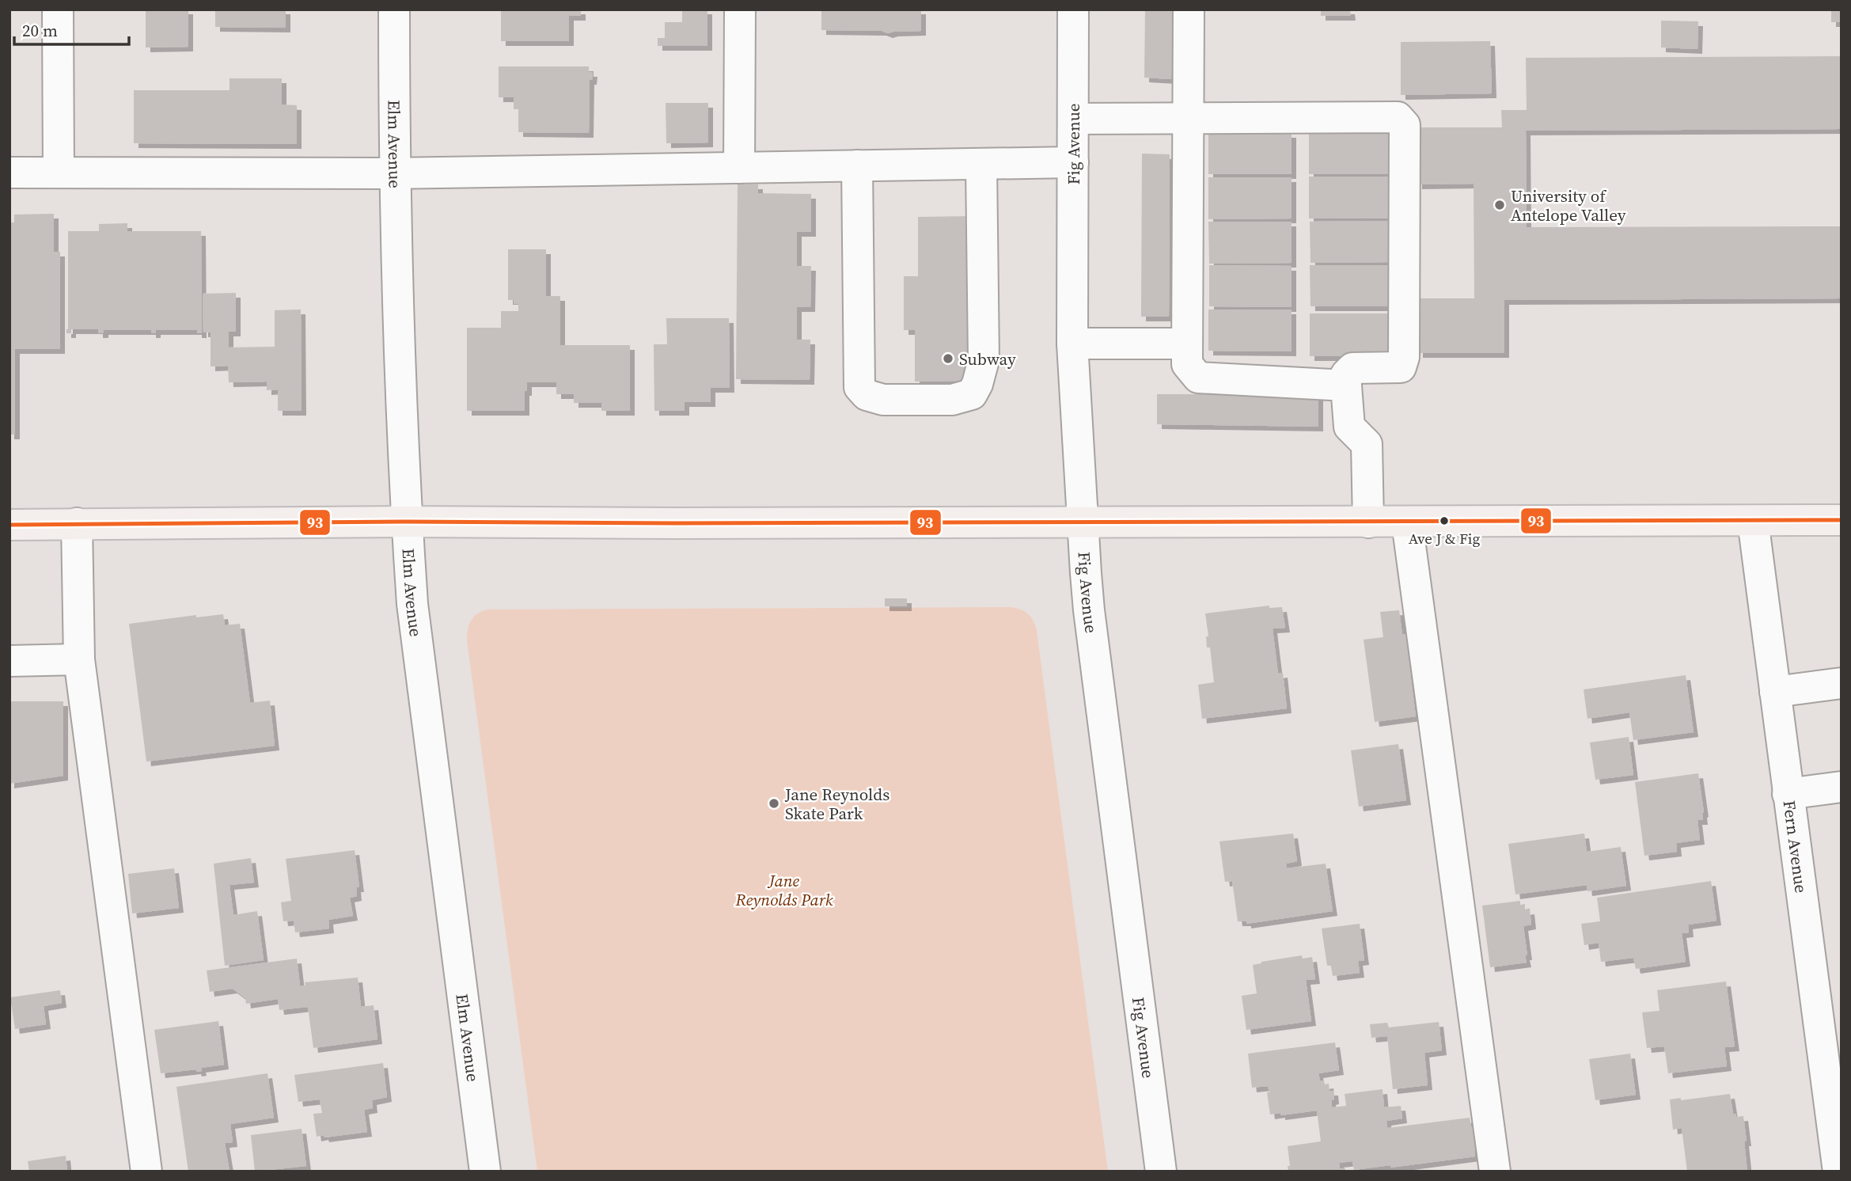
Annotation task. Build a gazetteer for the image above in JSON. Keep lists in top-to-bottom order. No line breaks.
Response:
{"streets":{"street":["Elm Avenue","Fig Avenue","Fern Avenue"]},"parks":["Jane Reynolds Park"],"places":["University of Antelope Valley","Subway","Ave J & Fig","Jane Reynolds Skate Park"],"lines":["transit line 93"],"scale_bar":"20 m"}
